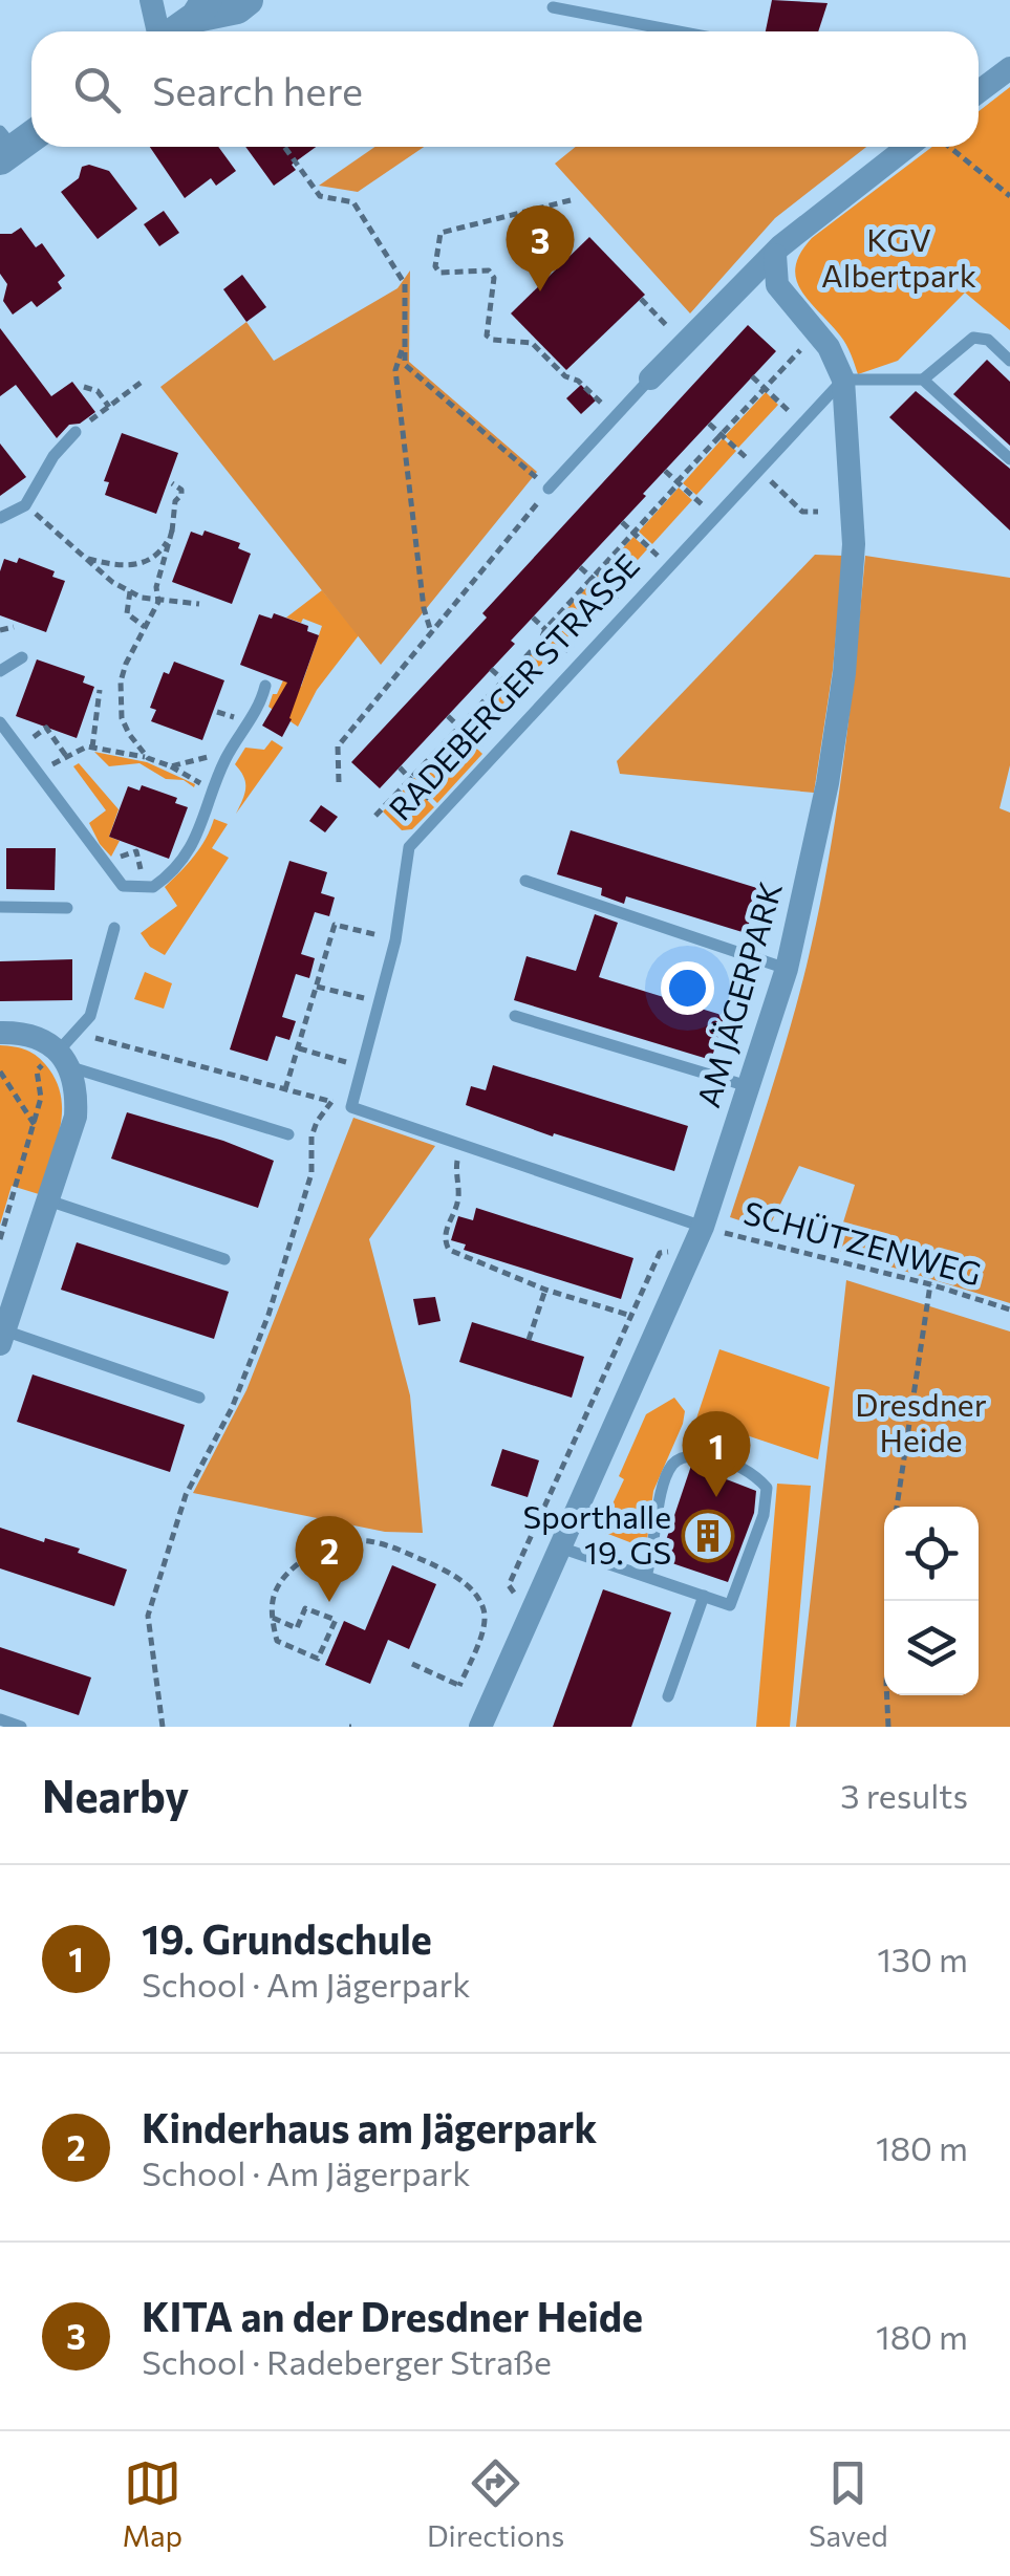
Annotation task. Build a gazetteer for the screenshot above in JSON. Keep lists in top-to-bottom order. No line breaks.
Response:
{"streets":{"street":["AM JÄGERPARK"],"lane":["RADEBERGER STRASSE"],"path":["SCHÜTZENWEG"]},"crossings":[["RADEBERGER STRASSE","AM JÄGERPARK"],["RADEBERGER STRASSE","SCHÜTZENWEG"],["AM JÄGERPARK","SCHÜTZENWEG"]],"parks":["KGV Albertpark","Dresdner Heide"],"places":{"building":["Sporthalle 19. GS"]},"page":{"search":"Search here","pins":["3","1","2"],"heading":["Nearby","3 results"],"list":[{"mark":"1","name":"19. Grundschule","note":"School · Am Jägerpark","value":"130 m"},{"mark":"2","name":"Kinderhaus am Jägerpark","note":"School · Am Jägerpark","value":"180 m"},{"mark":"3","name":"KITA an der Dresdner Heide","note":"School · Radeberger Straße","value":"180 m"}],"nav":["Map","Directions","Saved"]}}
